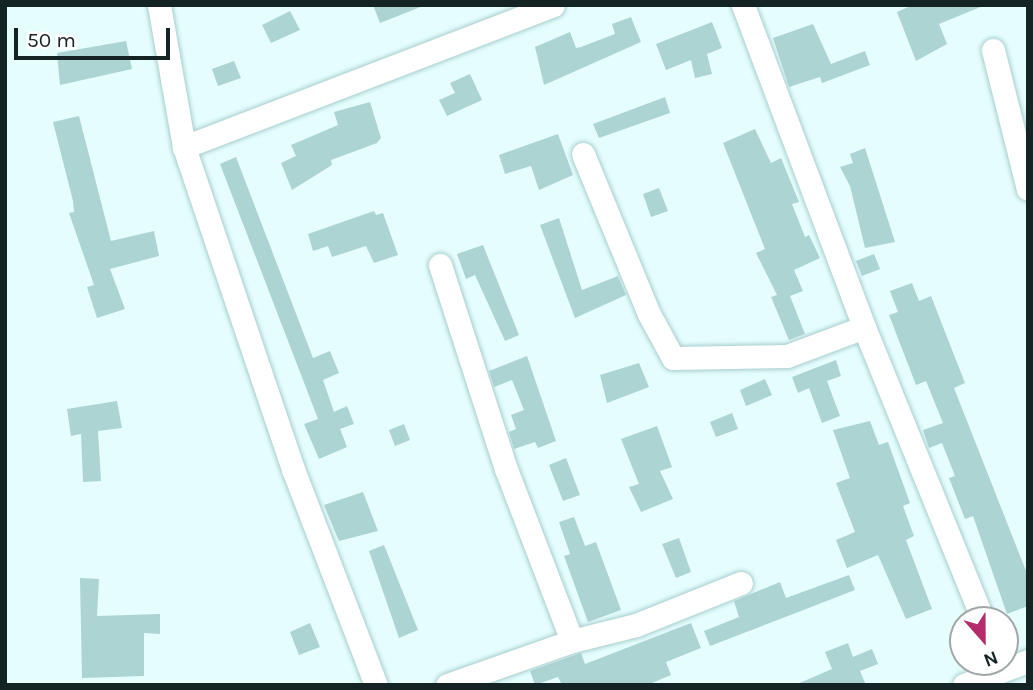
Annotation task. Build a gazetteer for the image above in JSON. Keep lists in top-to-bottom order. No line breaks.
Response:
{"scale_bar":"50 m","north":"bottom"}
